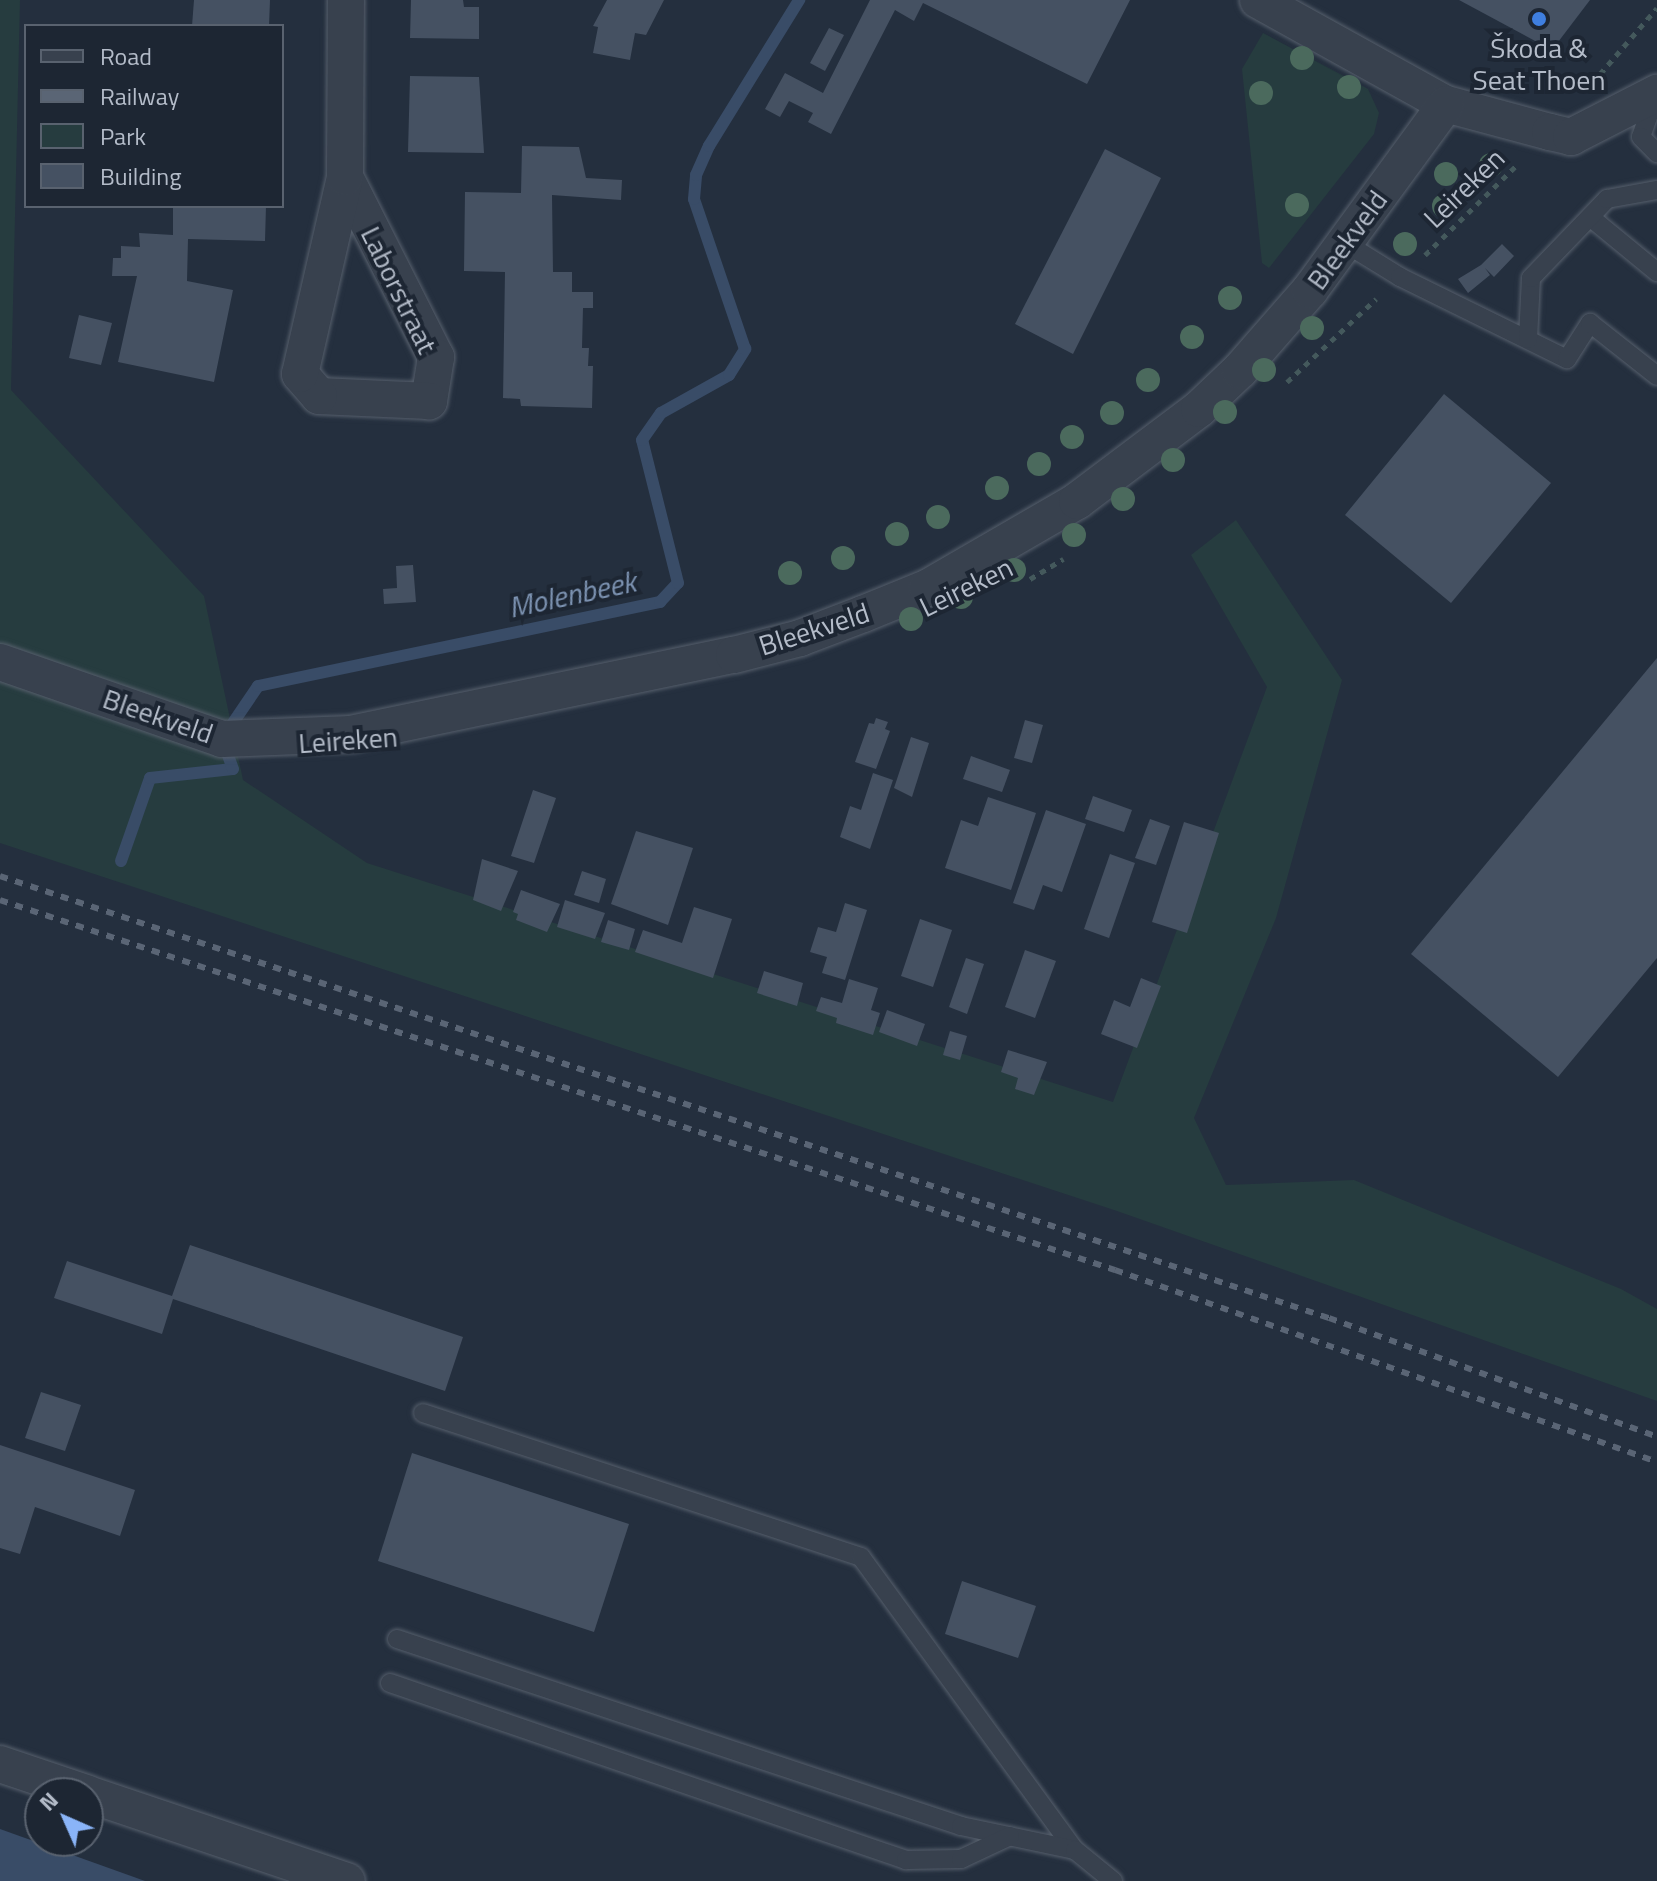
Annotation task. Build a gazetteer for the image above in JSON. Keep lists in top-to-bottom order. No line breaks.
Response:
{"streets":{"street":["Bleekveld","Laborstraat"],"path":["Leireken"]},"water":["Molenbeek"],"places":["Škoda & Seat Thoen"],"legend":["Road","Railway","Park","Building"],"north":"top left"}
